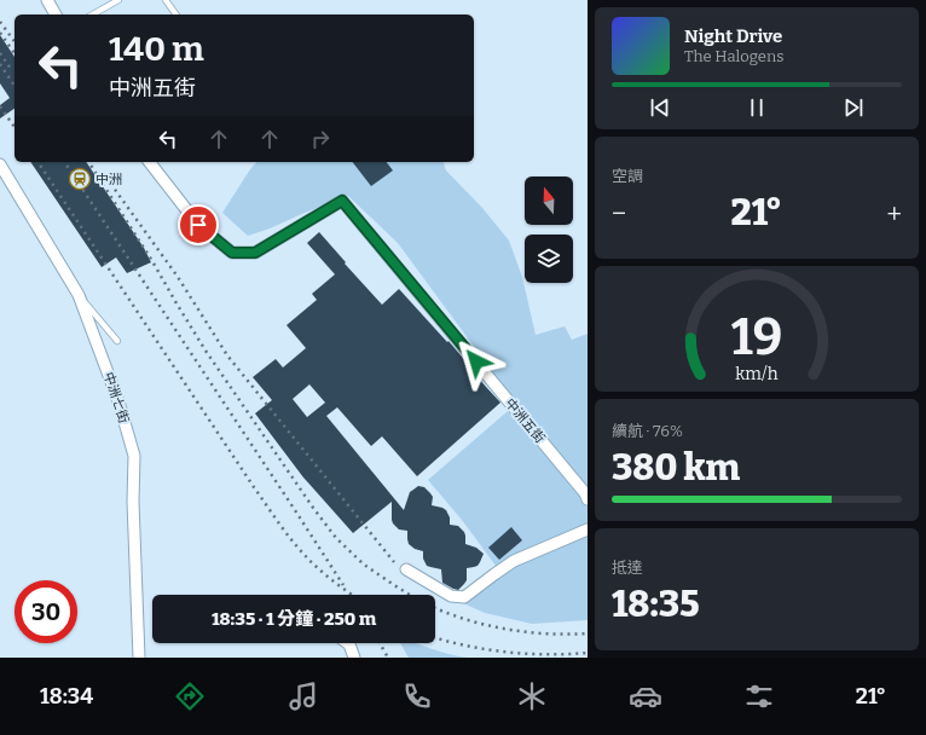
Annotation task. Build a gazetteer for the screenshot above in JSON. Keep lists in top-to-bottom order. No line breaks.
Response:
{"streets":{"street":["中洲七街","中洲五街"]},"places":{"station":["中洲"]},"north":"top","page":{"turn":["140 m","中洲五街"],"song":["Night Drive","The Halogens"],"tile":["空調",["續航 · 76%","380 km"],["抵達","18:35"]],"heat":["−","21°","+"],"limit":"30","trip":"18:35 · 1 分鐘 · 250 m","tabs":["18:34","21°"],"gauge":["19","km/h"]}}
